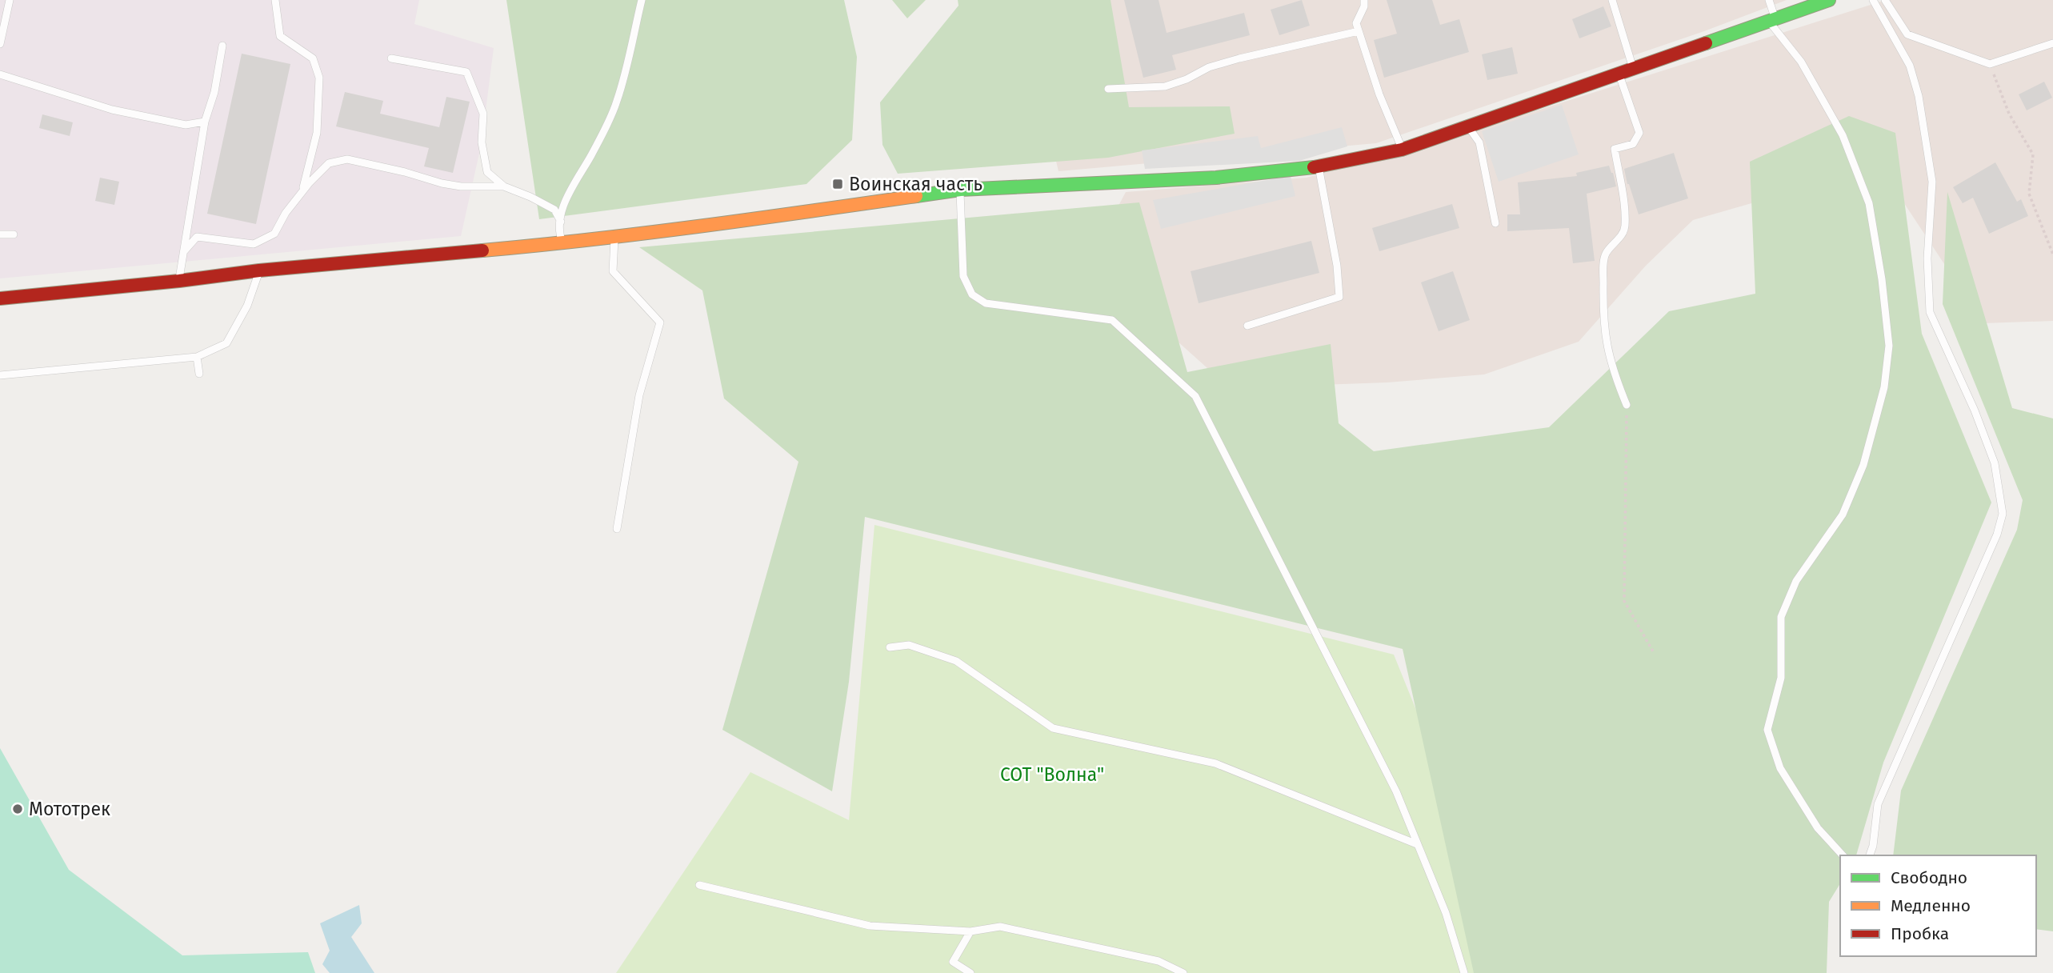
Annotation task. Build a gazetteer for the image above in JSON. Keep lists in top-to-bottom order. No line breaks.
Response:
{"parks":["СОТ \"Волна\""],"places":{"transit":["Воинская часть"],"other":["Мототрек"]},"legend":["Свободно","Медленно","Пробка"]}
